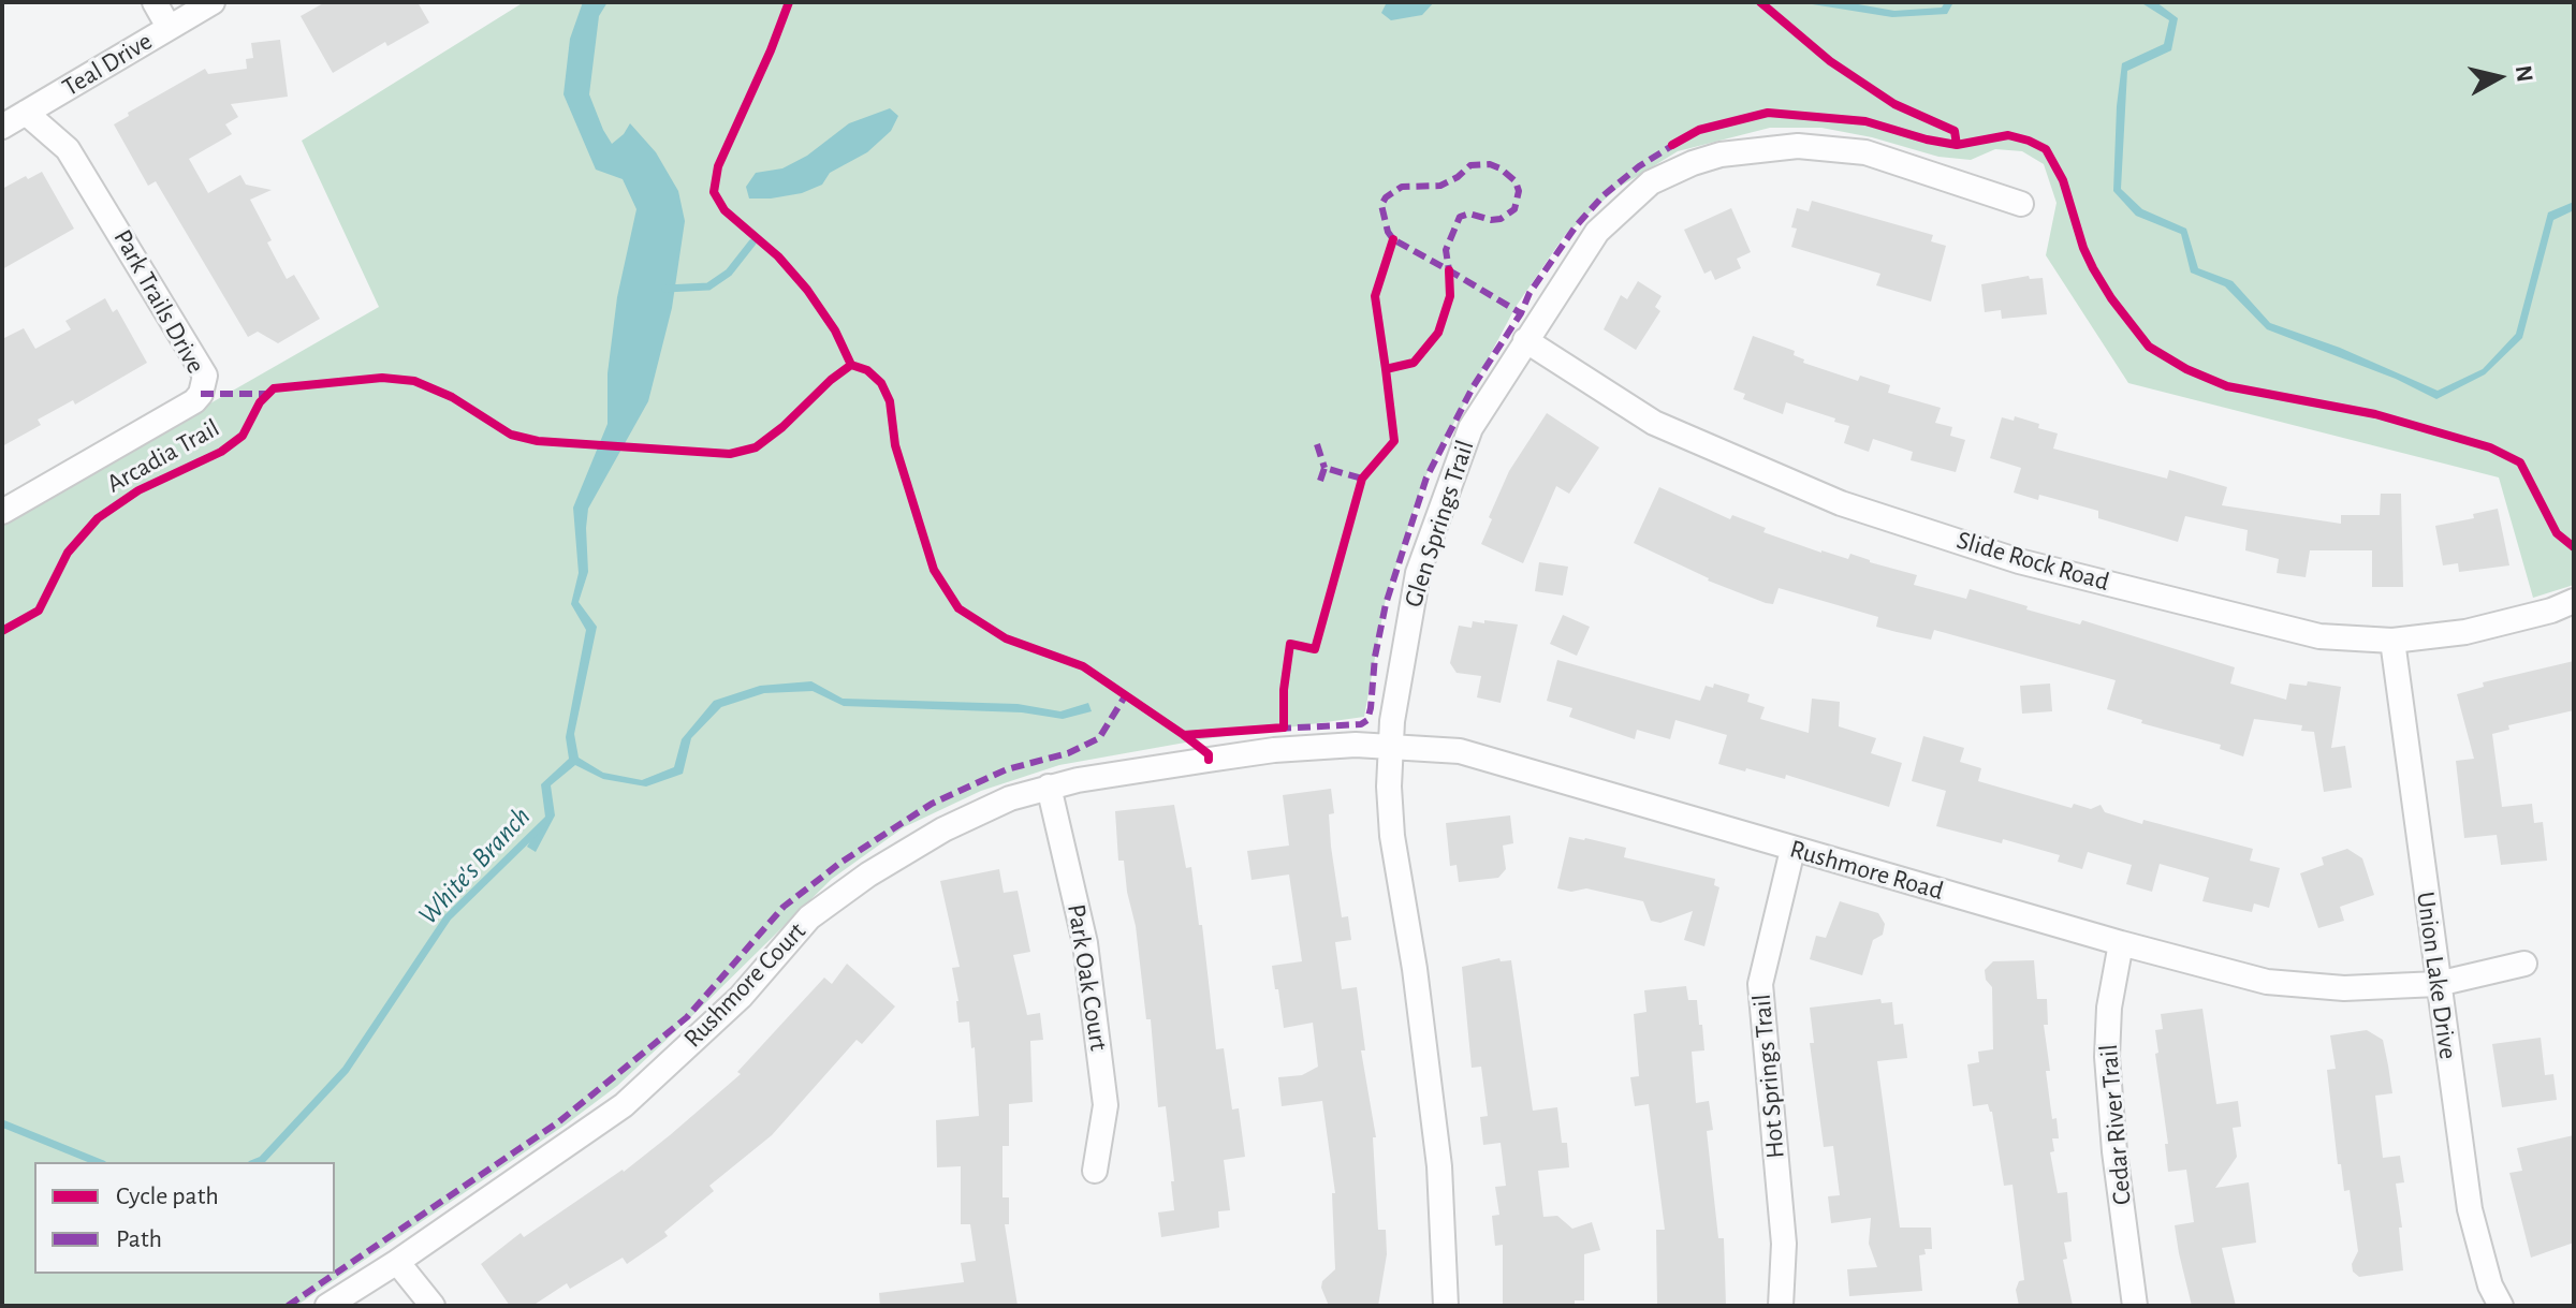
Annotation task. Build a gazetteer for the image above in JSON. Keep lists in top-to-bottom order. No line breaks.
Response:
{"streets":{"street":["Teal Drive","Park Trails Drive","Glen Springs Trail","Slide Rock Road","Rushmore Road","Union Lake Drive","Park Oak Court","Rushmore Court","Hot Springs Trail","Cedar River Trail"],"cycle path":["Arcadia Trail"]},"crossings":[["Teal Drive","Park Trails Drive"],["Glen Springs Trail","Slide Rock Road"],["Glen Springs Trail","Rushmore Road"],["Slide Rock Road","Union Lake Drive"],["Rushmore Road","Union Lake Drive"],["Rushmore Road","Rushmore Court"],["Rushmore Road","Hot Springs Trail"],["Rushmore Road","Cedar River Trail"],["Park Oak Court","Rushmore Court"]],"water":["White's Branch"],"legend":["Cycle path","Path"],"north":"right"}
